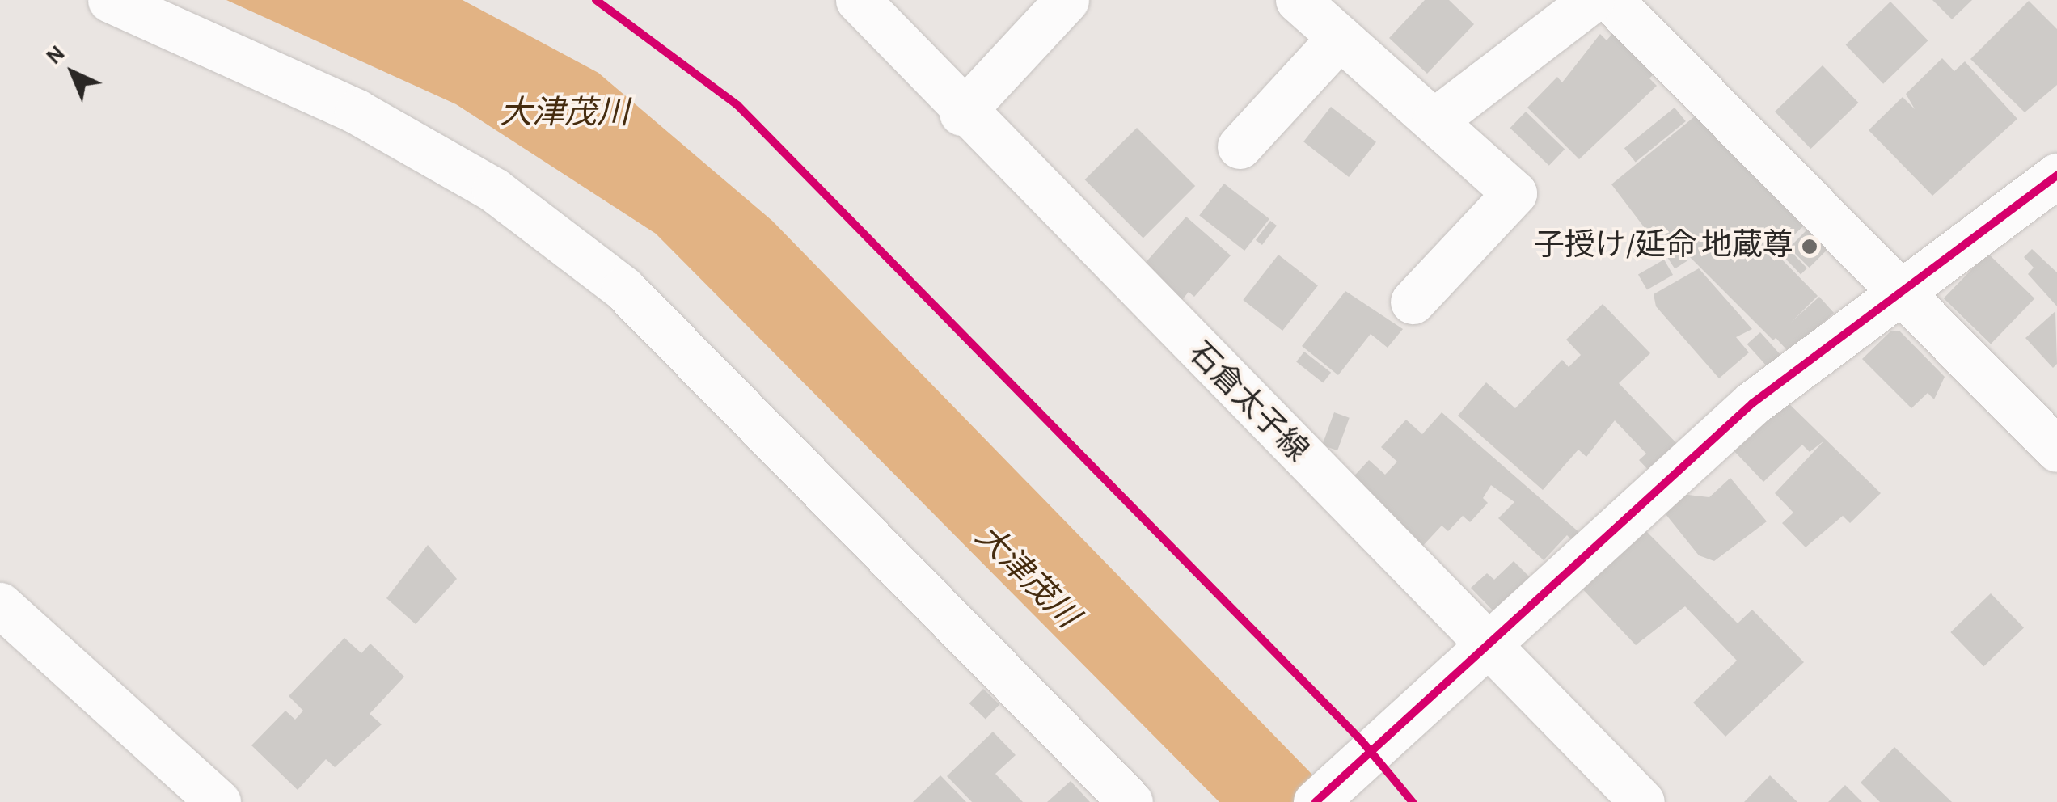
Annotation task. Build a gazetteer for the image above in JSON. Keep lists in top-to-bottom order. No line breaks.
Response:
{"streets":{"street":["石倉太子線"]},"water":["大津茂川"],"places":["子授け/延命 地蔵尊"],"north":"top left"}
